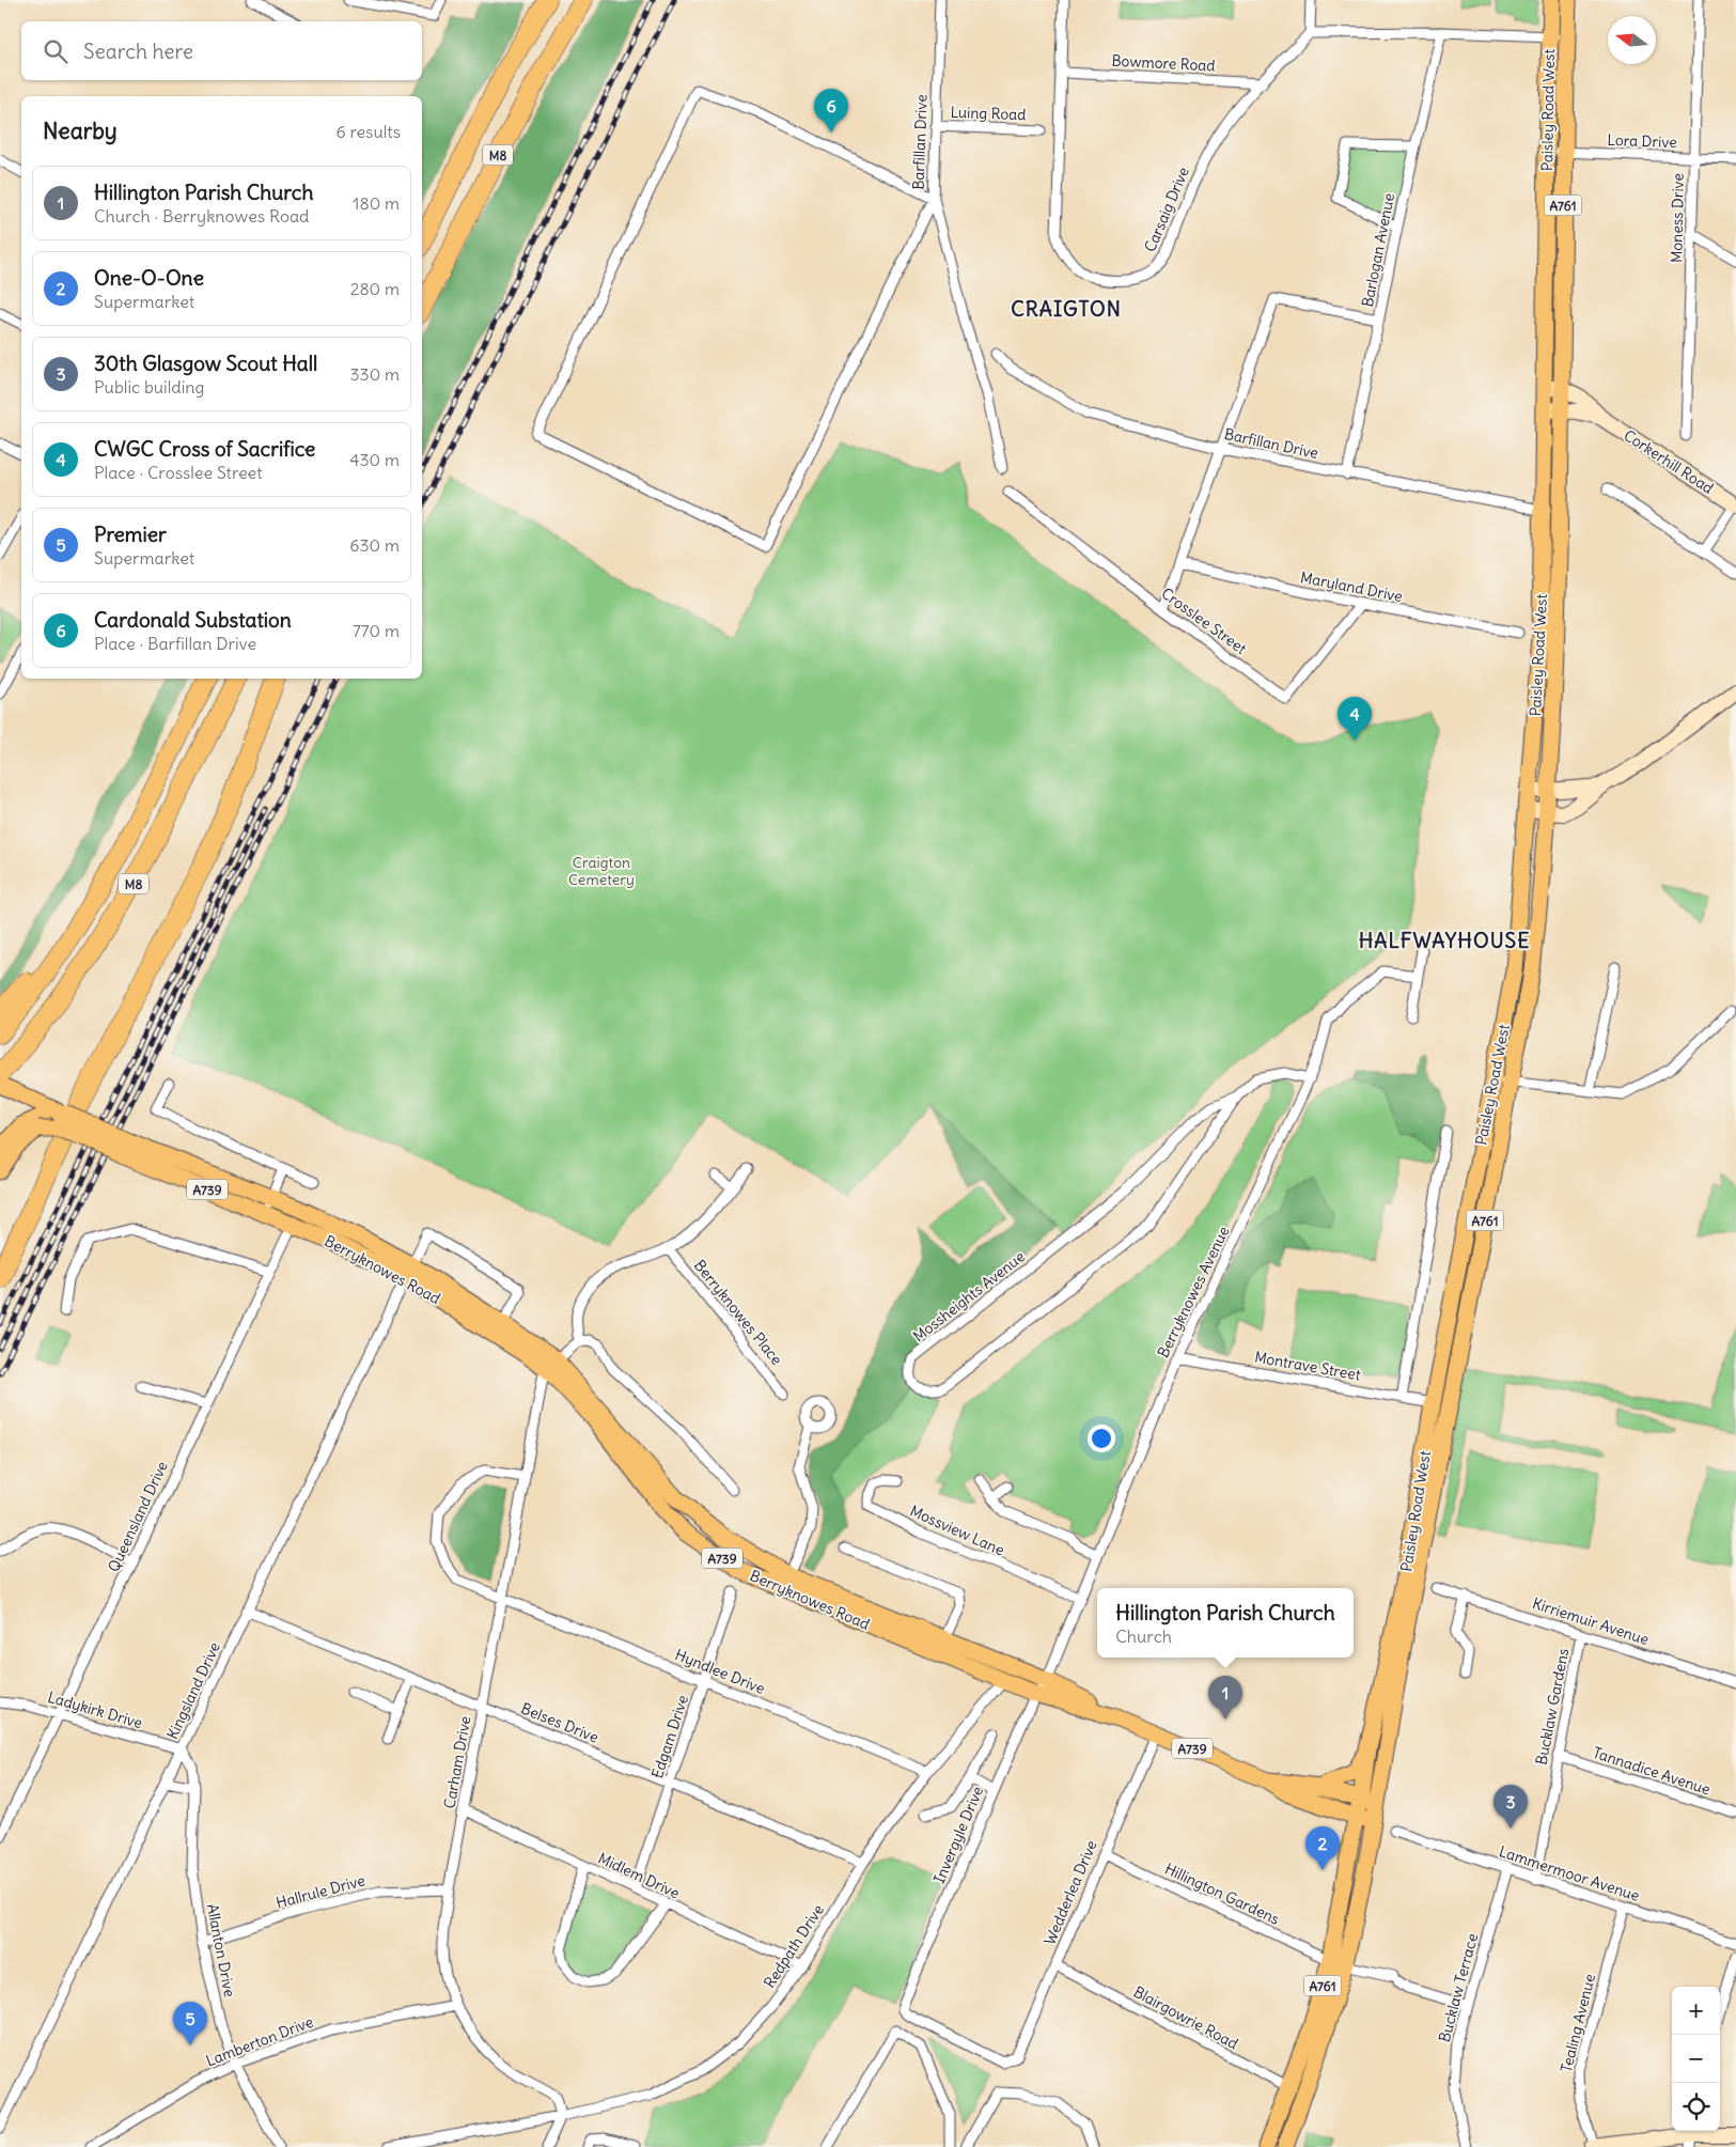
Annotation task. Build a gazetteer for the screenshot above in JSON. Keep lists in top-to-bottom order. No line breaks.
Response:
{"streets":{"highway":["M8"],"main road":["Paisley Road West","A761","A739","Berryknowes Road"],"street":["Bowmore Road","Luing Road","Lora Drive","Barfillan Drive","Carsaig Drive","Moness Drive","Barlogan Avenue","Corkerhill Road","Maryland Drive","Crosslee Street","Berryknowes Avenue","Mossheights Avenue","Berryknowes Place","Montrave Street","Queensland Drive","Mossview Lane","Kirriemuir Avenue","Hyndlee Drive","Kingsland Drive","Bucklaw Gardens","Ladykirk Drive","Belses Drive","Edgam Drive","Carham Drive","Tannadice Avenue","Invergyle Drive","Lammermoor Avenue","Midlem Drive","Hallrule Drive","Wedderlea Drive","Hillington Gardens","Redpath Drive","Allanton Drive","Bucklaw Terrace","Blairgowrie Road","Tealing Avenue","Lamberton Drive"]},"crossings":[["Bowmore Road","Carsaig Drive"],["Paisley Road West","Lora Drive"],["Paisley Road West","Barfillan Drive"],["Paisley Road West","Corkerhill Road"],["Paisley Road West","Berryknowes Road"],["Paisley Road West","Montrave Street"],["Paisley Road West","Hillington Gardens"],["Paisley Road West","Blairgowrie Road"],["Luing Road","Barfillan Drive"],["Lora Drive","Moness Drive"],["Barfillan Drive","Barlogan Avenue"],["Maryland Drive","Crosslee Street"],["Berryknowes Road","Berryknowes Avenue"],["Berryknowes Road","Queensland Drive"],["Berryknowes Road","Kingsland Drive"],["Berryknowes Road","Carham Drive"],["Berryknowes Road","Invergyle Drive"],["Berryknowes Road","Wedderlea Drive"],["Berryknowes Road","Redpath Drive"],["Berryknowes Avenue","Mossheights Avenue"],["Berryknowes Avenue","Montrave Street"],["Berryknowes Avenue","Mossview Lane"],["Berryknowes Avenue","Invergyle Drive"],["Queensland Drive","Ladykirk Drive"],["Kirriemuir Avenue","Bucklaw Gardens"],["Hyndlee Drive","Edgam Drive"],["Hyndlee Drive","Carham Drive"],["Hyndlee Drive","Redpath Drive"],["Kingsland Drive","Ladykirk Drive"],["Kingsland Drive","Belses Drive"],["Kingsland Drive","Allanton Drive"],["Bucklaw Gardens","Tannadice Avenue"],["Bucklaw Gardens","Lammermoor Avenue"],["Ladykirk Drive","Allanton Drive"],["Belses Drive","Edgam Drive"],["Belses Drive","Carham Drive"],["Belses Drive","Redpath Drive"],["Edgam Drive","Midlem Drive"],["Carham Drive","Midlem Drive"],["Carham Drive","Hallrule Drive"],["Carham Drive","Redpath Drive"],["Carham Drive","Lamberton Drive"],["Invergyle Drive","Wedderlea Drive"],["Lammermoor Avenue","Bucklaw Terrace"],["Lammermoor Avenue","Tealing Avenue"],["Midlem Drive","Redpath Drive"],["Hallrule Drive","Allanton Drive"],["Wedderlea Drive","Hillington Gardens"],["Wedderlea Drive","Blairgowrie Road"],["Hillington Gardens","Bucklaw Terrace"],["Allanton Drive","Lamberton Drive"]],"districts":["CRAIGTON","HALFWAYHOUSE"],"parks":["Craigton Cemetery"],"north":"left","page":{"search":"Search here","pins":["6","4","1","3","2","5"],"heading":["Nearby","6 results"],"list":[{"mark":"1","name":"Hillington Parish Church","note":"Church · Berryknowes Road","value":"180 m"},{"mark":"2","name":"One-O-One","note":"Supermarket","value":"280 m"},{"mark":"3","name":"30th Glasgow Scout Hall","note":"Public building","value":"330 m"},{"mark":"4","name":"CWGC Cross of Sacrifice","note":"Place · Crosslee Street","value":"430 m"},{"mark":"5","name":"Premier","note":"Supermarket","value":"630 m"},{"mark":"6","name":"Cardonald Substation","note":"Place · Barfillan Drive","value":"770 m"}],"popup":["Hillington Parish Church","Church"],"map_buttons":["+","−"]}}
